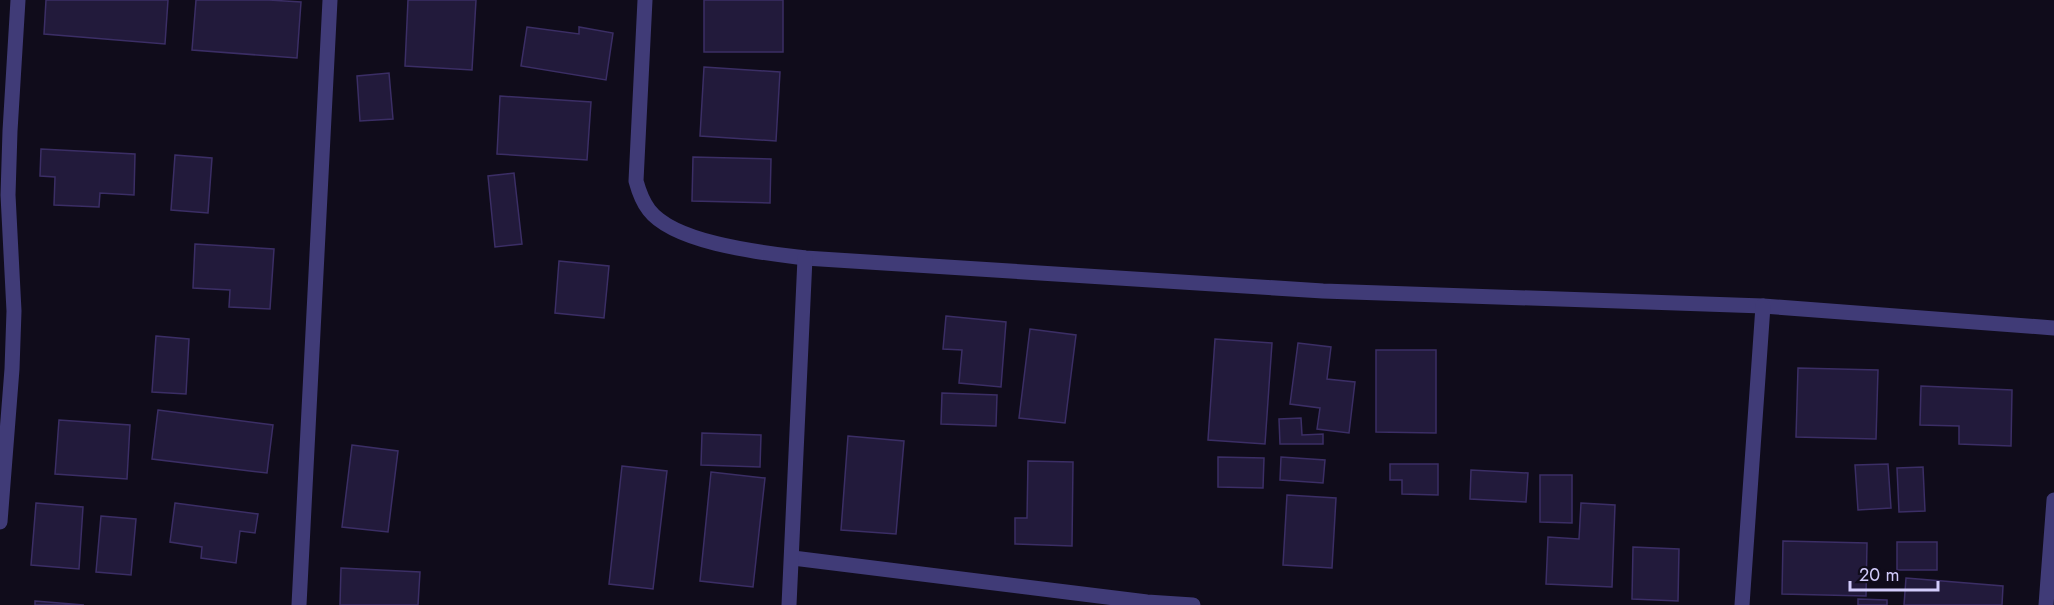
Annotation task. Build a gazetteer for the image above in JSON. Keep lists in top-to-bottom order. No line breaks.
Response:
{"scale_bar":"20 m"}
